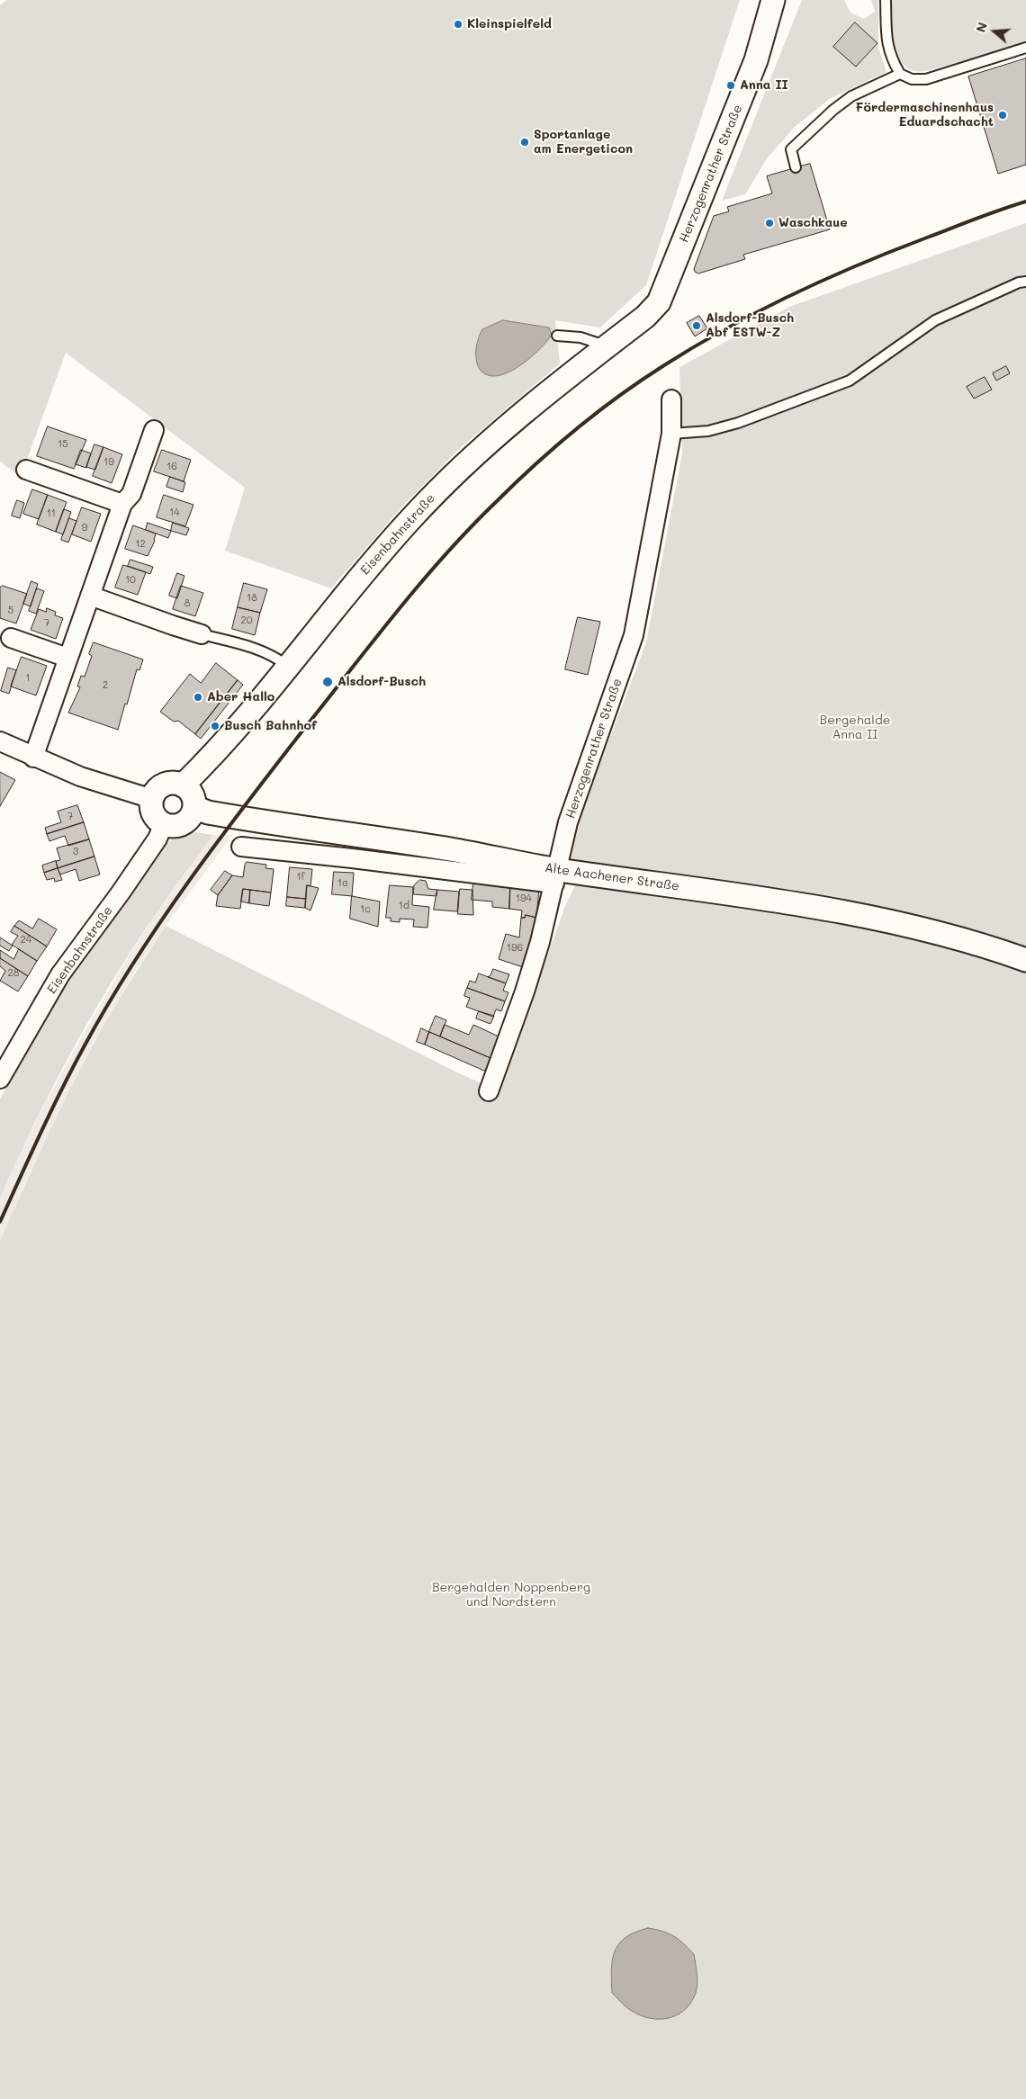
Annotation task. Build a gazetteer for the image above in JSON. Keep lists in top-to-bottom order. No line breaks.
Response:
{"streets":{"street":["Herzogenrather Straße","Eisenbahnstraße","Alte Aachener Straße"]},"crossings":[["Herzogenrather Straße","Eisenbahnstraße"],["Herzogenrather Straße","Alte Aachener Straße"],["Eisenbahnstraße","Alte Aachener Straße"]],"parks":["Bergehalde Anna II","Bergehalden Noppenberg und Nordstern"],"places":["Kleinspielfeld","Anna II","Fördermaschinenhaus Eduardschacht","Sportanlage am Energeticon","Waschkaue","Alsdorf-Busch Abf ESTW-Z","Alsdorf-Busch","Aber Hallo","Busch Bahnhof"],"house_numbers":["15","19","16","14","11","9","12","10","18","8","5","20","7","1","2","7","3","1f","1a","194","1d","1c","24","196","28"],"north":"left"}
